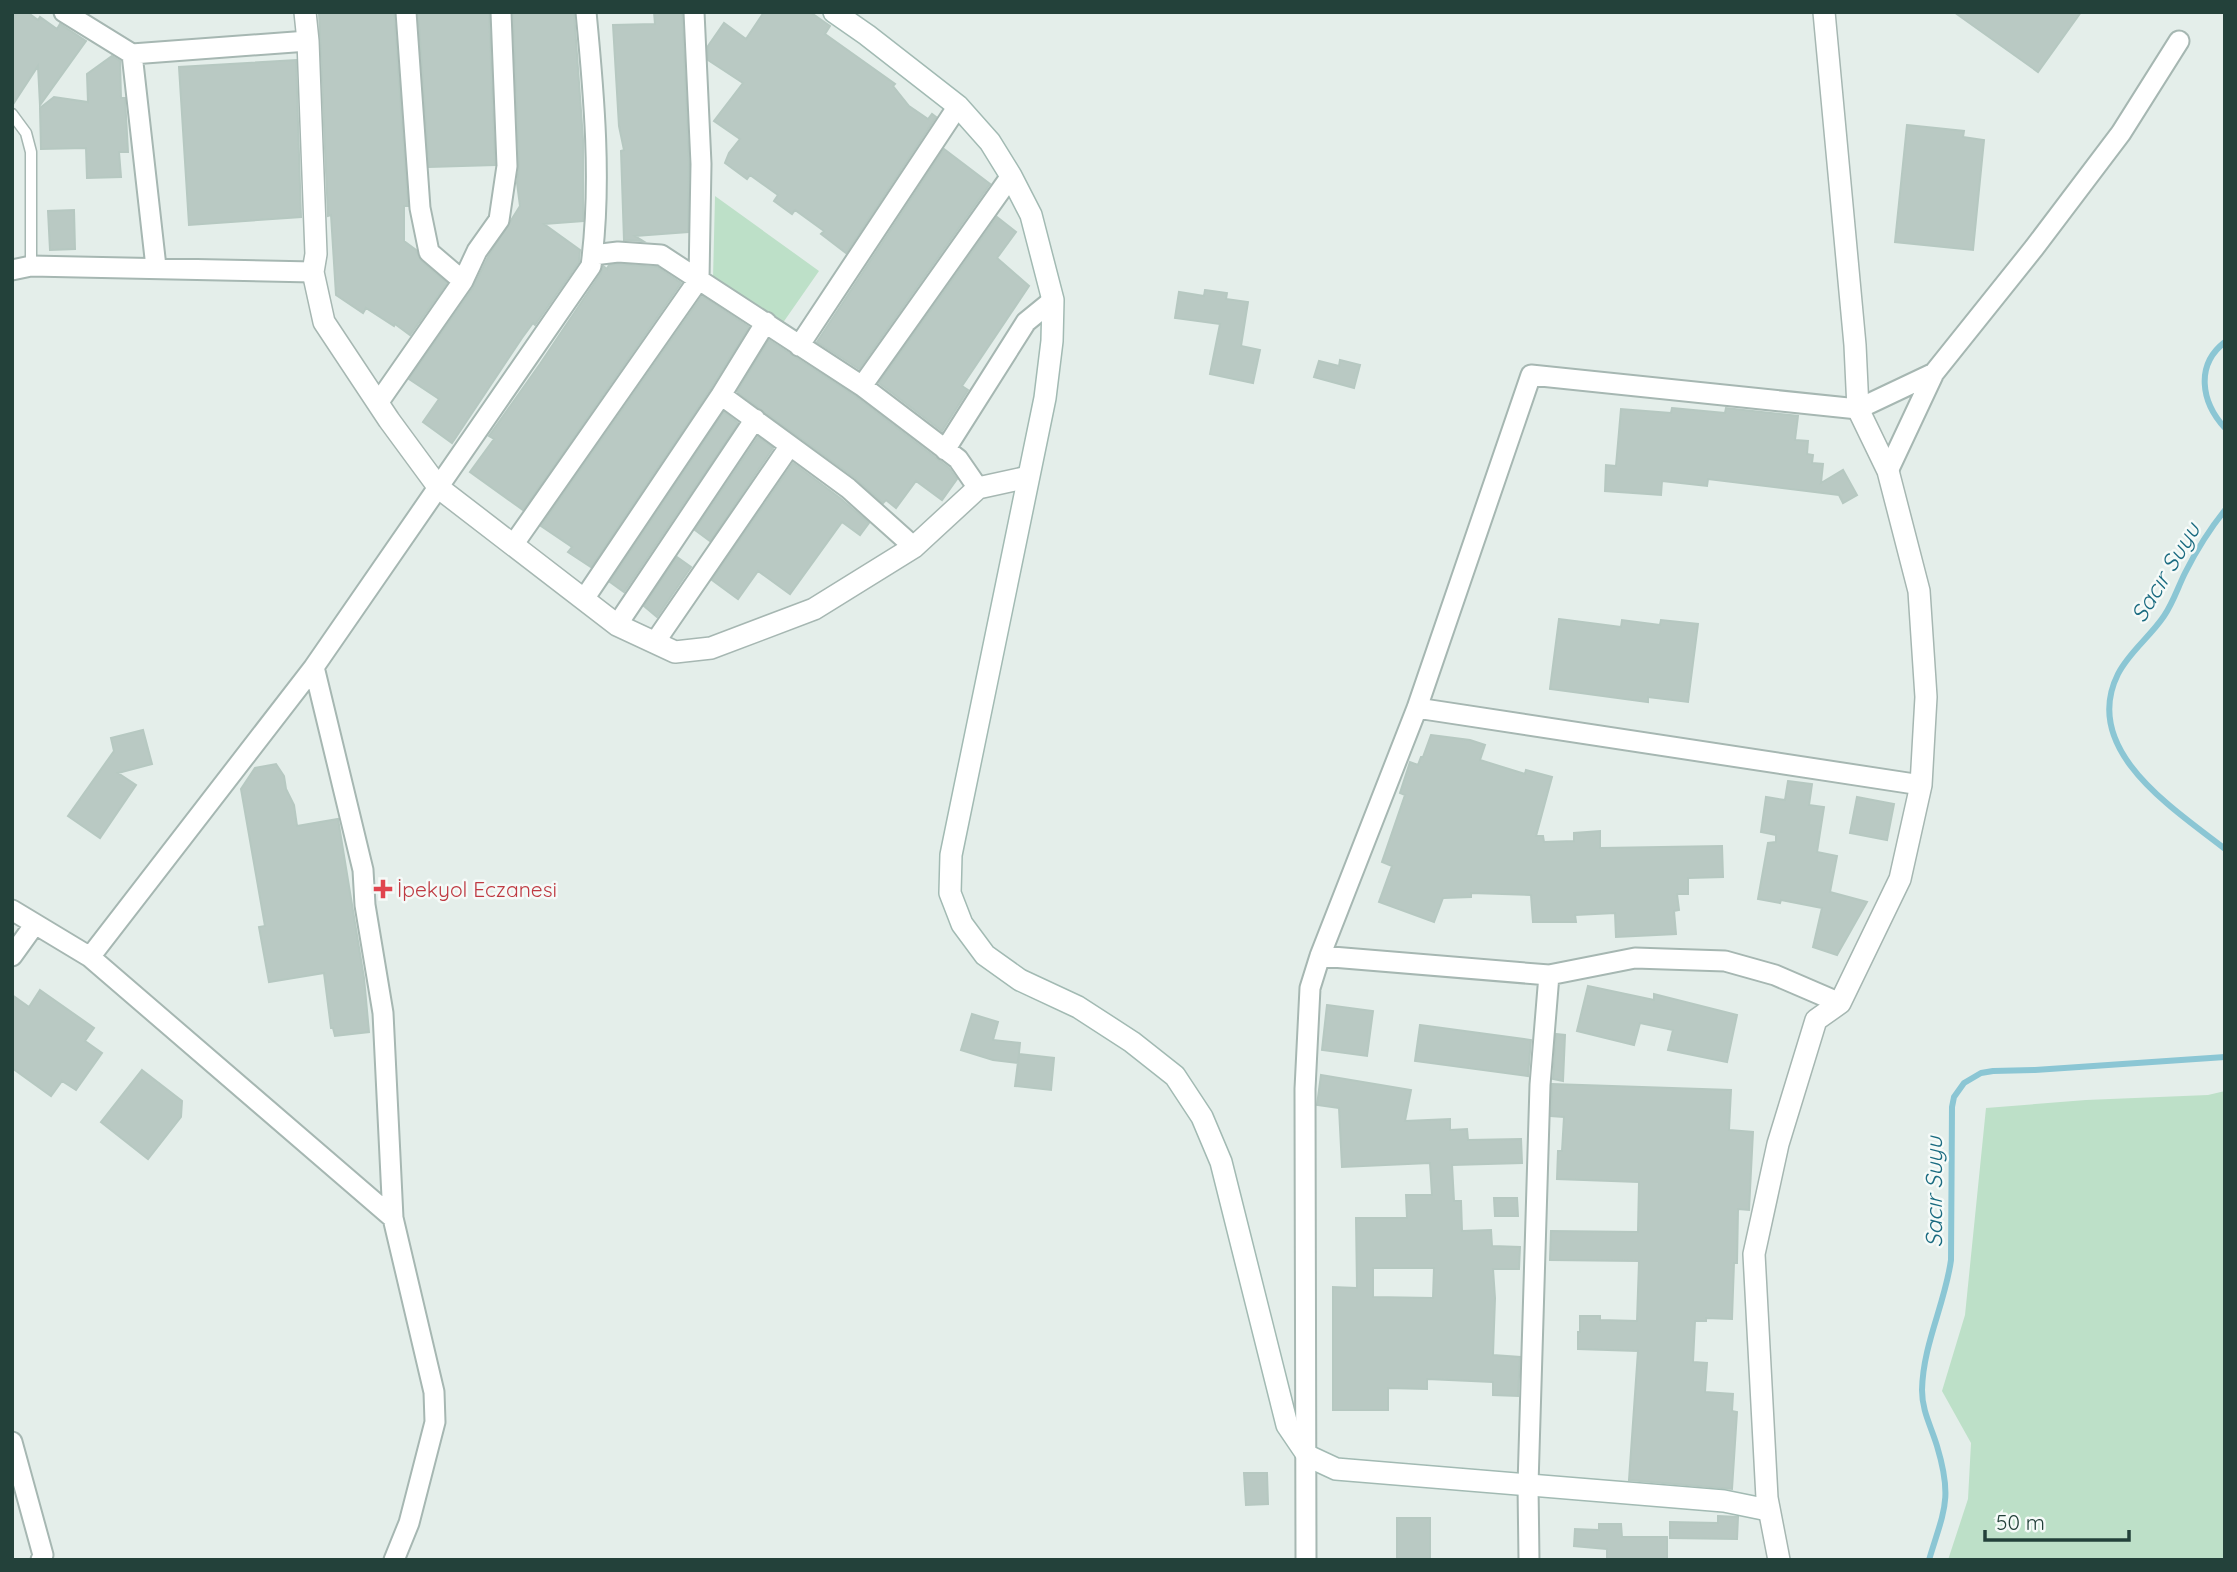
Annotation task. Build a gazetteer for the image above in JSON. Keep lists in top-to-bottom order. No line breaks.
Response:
{"water":["Sacır Suyu"],"places":{"health":["İpekyol Eczanesi"]},"scale_bar":"50 m"}
